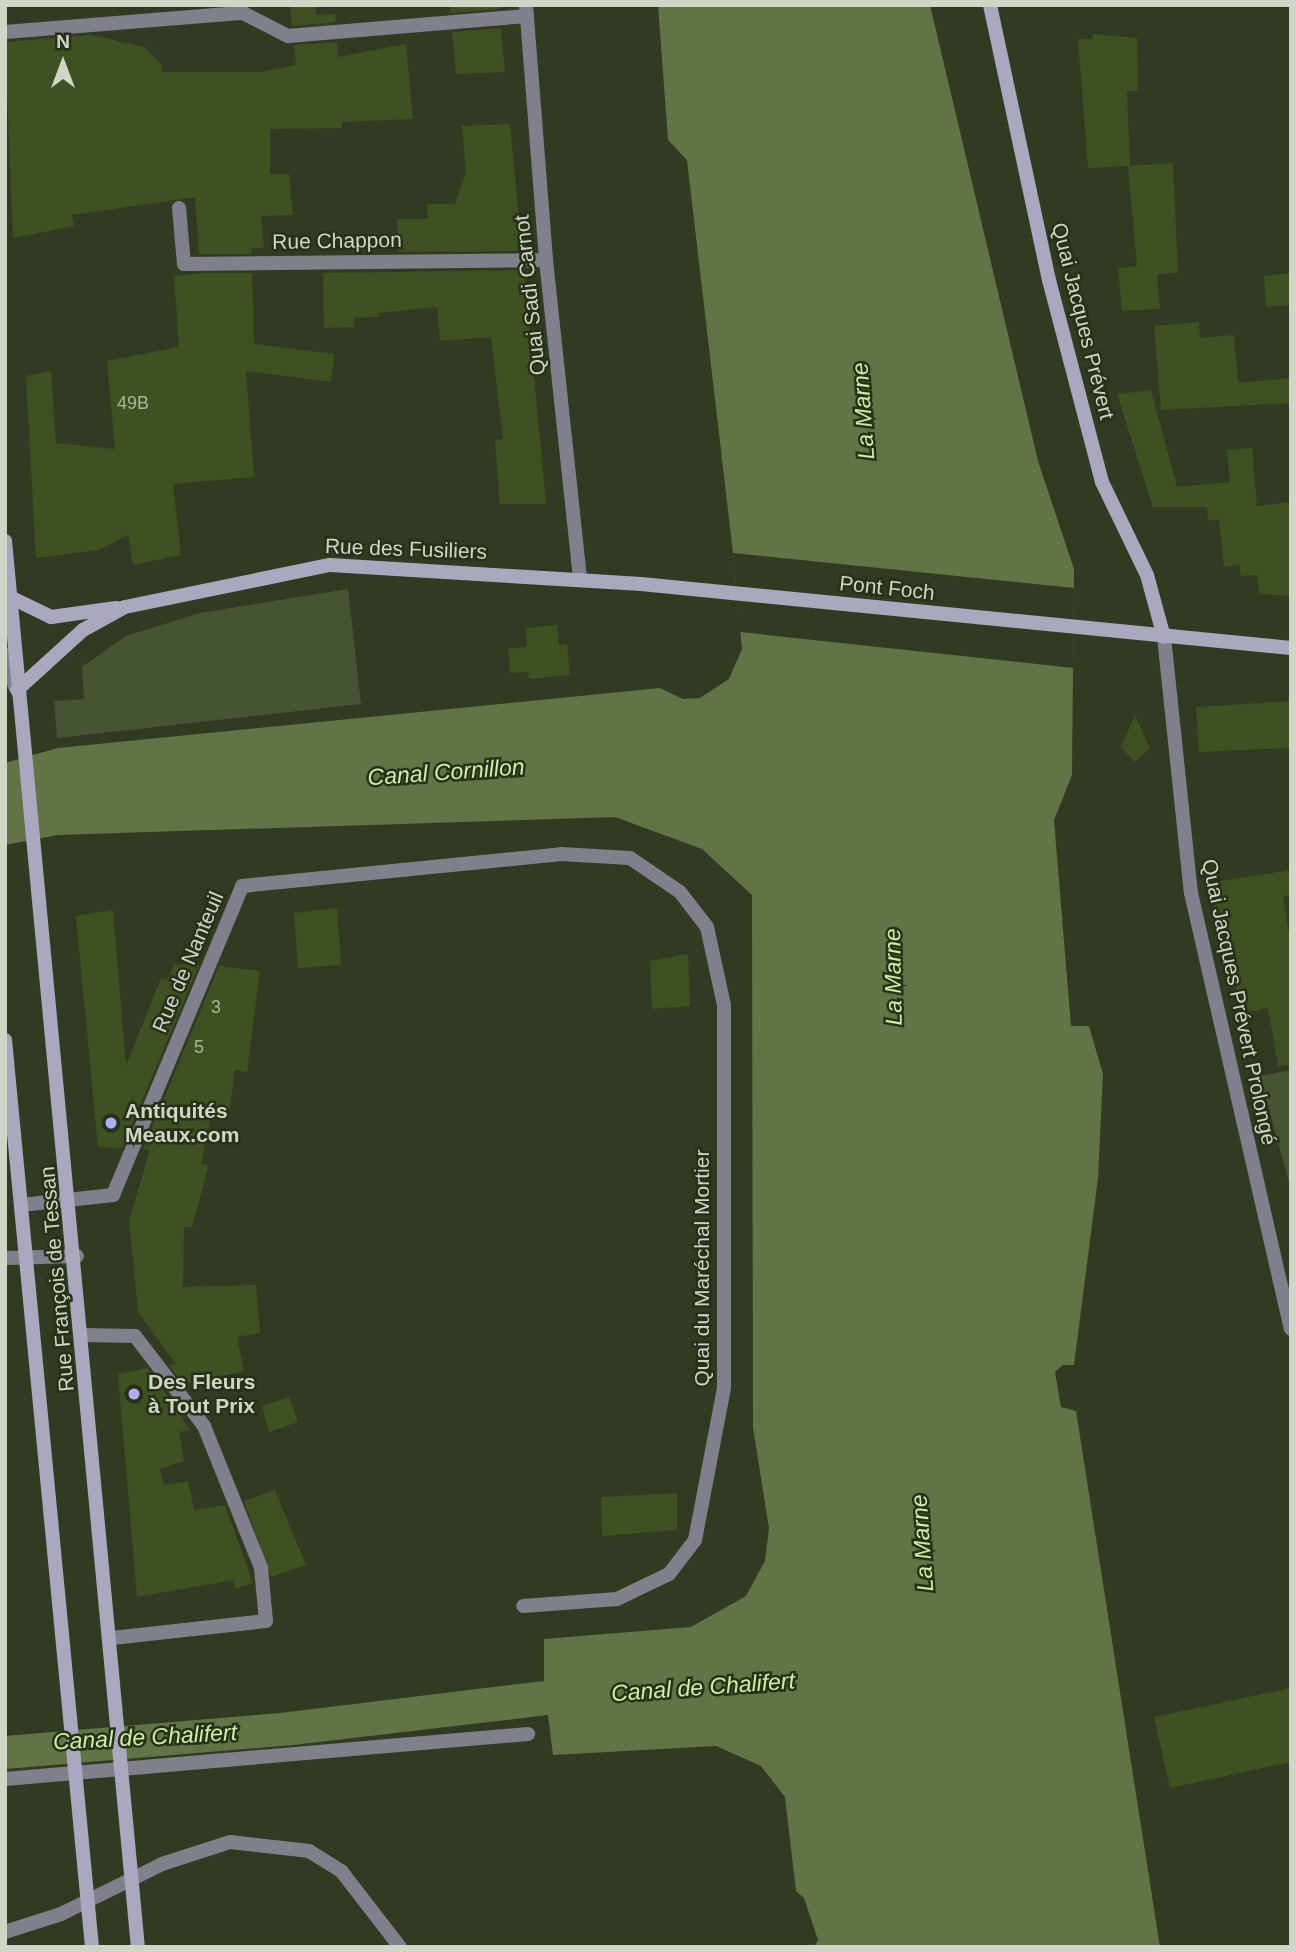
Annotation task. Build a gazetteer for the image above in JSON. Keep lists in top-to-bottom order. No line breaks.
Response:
{"streets":{"main road":["Quai Jacques Prévert","Rue des Fusiliers","Pont Foch","Rue François de Tessan"],"street":["Rue Chappon","Quai Sadi Carnot","Rue de Nanteuil","Quai Jacques Prévert Prolongé","Quai du Maréchal Mortier"]},"crossings":[["Rue Chappon","Quai Sadi Carnot"],["Quai Sadi Carnot","Rue des Fusiliers"],["Quai Jacques Prévert","Pont Foch"],["Quai Jacques Prévert","Quai Jacques Prévert Prolongé"],["Rue des Fusiliers","Pont Foch"],["Rue des Fusiliers","Rue François de Tessan"],["Pont Foch","Quai Jacques Prévert Prolongé"],["Rue de Nanteuil","Quai du Maréchal Mortier"],["Rue de Nanteuil","Rue François de Tessan"]],"water":["La Marne","Canal Cornillon","Canal de Chalifert"],"places":["Antiquités Meaux.com","Des Fleurs à Tout Prix"],"house_numbers":["49B","3","5"],"north":"top"}
